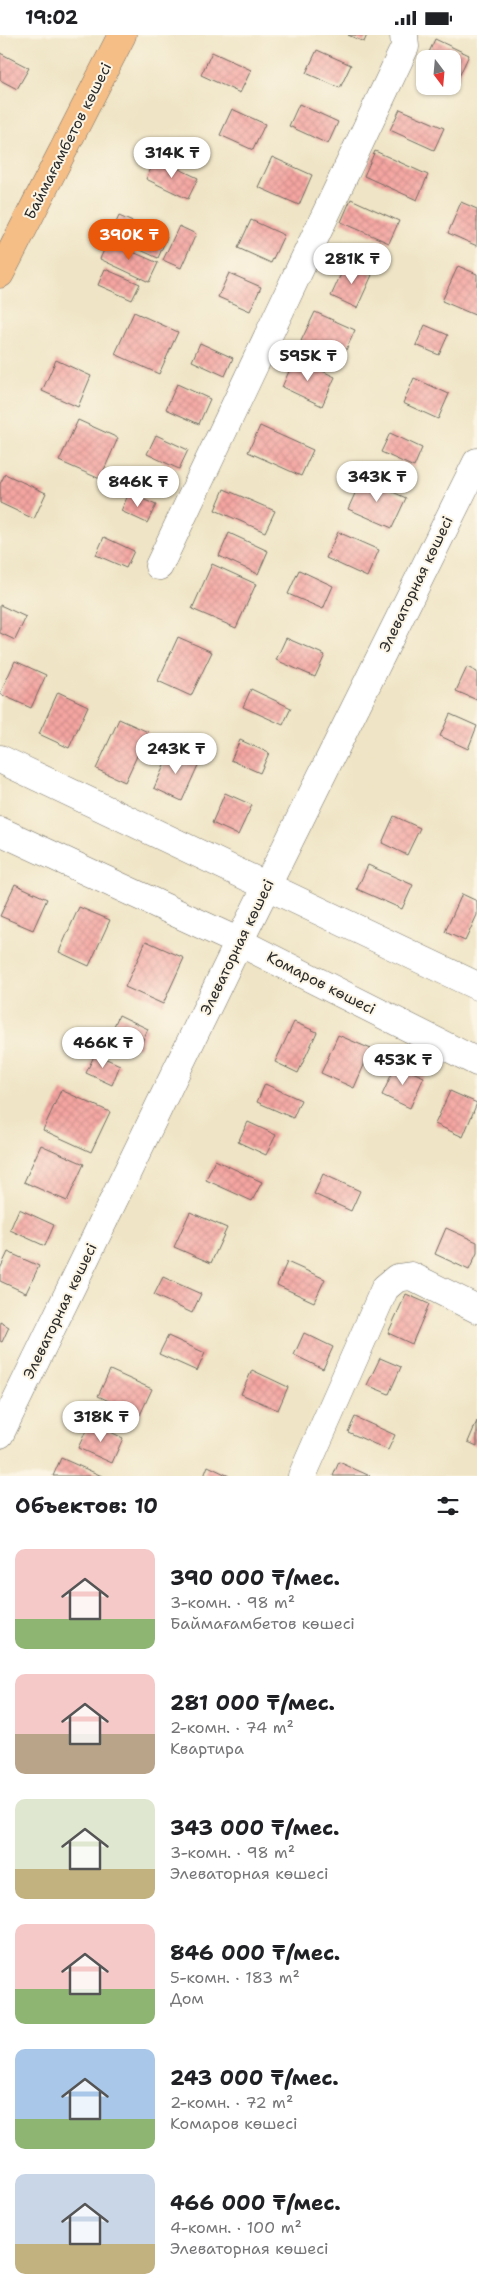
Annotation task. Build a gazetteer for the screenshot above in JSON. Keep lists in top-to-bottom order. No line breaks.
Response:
{"streets":{"main road":["Баймағамбетов көшесі"],"street":["Элеваторная көшесі","Комаров көшесі"]},"crossings":[["Элеваторная көшесі","Комаров көшесі"]],"north":"bottom","page":{"status":"19:02","price":["314K ₸","390K ₸","281K ₸","595K ₸","343K ₸","846K ₸","243K ₸","466K ₸","453K ₸","318K ₸"],"heading":"Объектов: 10","list":[{"name":"390 000 ₸/мес.","note":"3-комн. · 98 m² · Баймағамбетов көшесі"},{"name":"281 000 ₸/мес.","note":"2-комн. · 74 m² · Квартира"},{"name":"343 000 ₸/мес.","note":"3-комн. · 98 m² · Элеваторная көшесі"},{"name":"846 000 ₸/мес.","note":"5-комн. · 183 m² · Дом"},{"name":"243 000 ₸/мес.","note":"2-комн. · 72 m² · Комаров көшесі"},{"name":"466 000 ₸/мес.","note":"4-комн. · 100 m² · Элеваторная көшесі"}]}}
